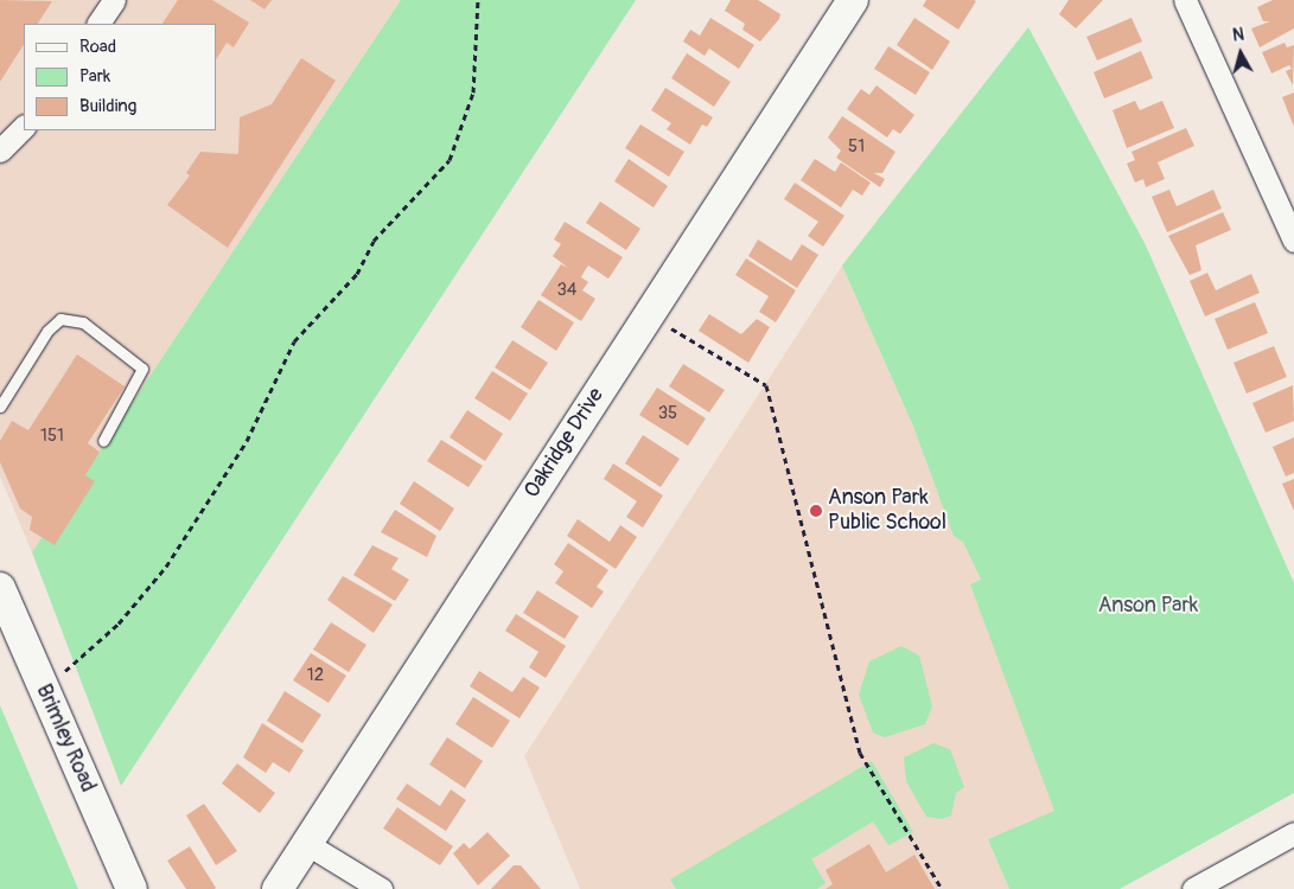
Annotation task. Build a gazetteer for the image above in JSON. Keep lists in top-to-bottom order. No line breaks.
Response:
{"streets":{"street":["Oakridge Drive","Brimley Road"]},"parks":["Anson Park"],"places":["Anson Park Public School"],"house_numbers":["51","34","35","151","12"],"legend":["Road","Park","Building"],"north":"top"}
